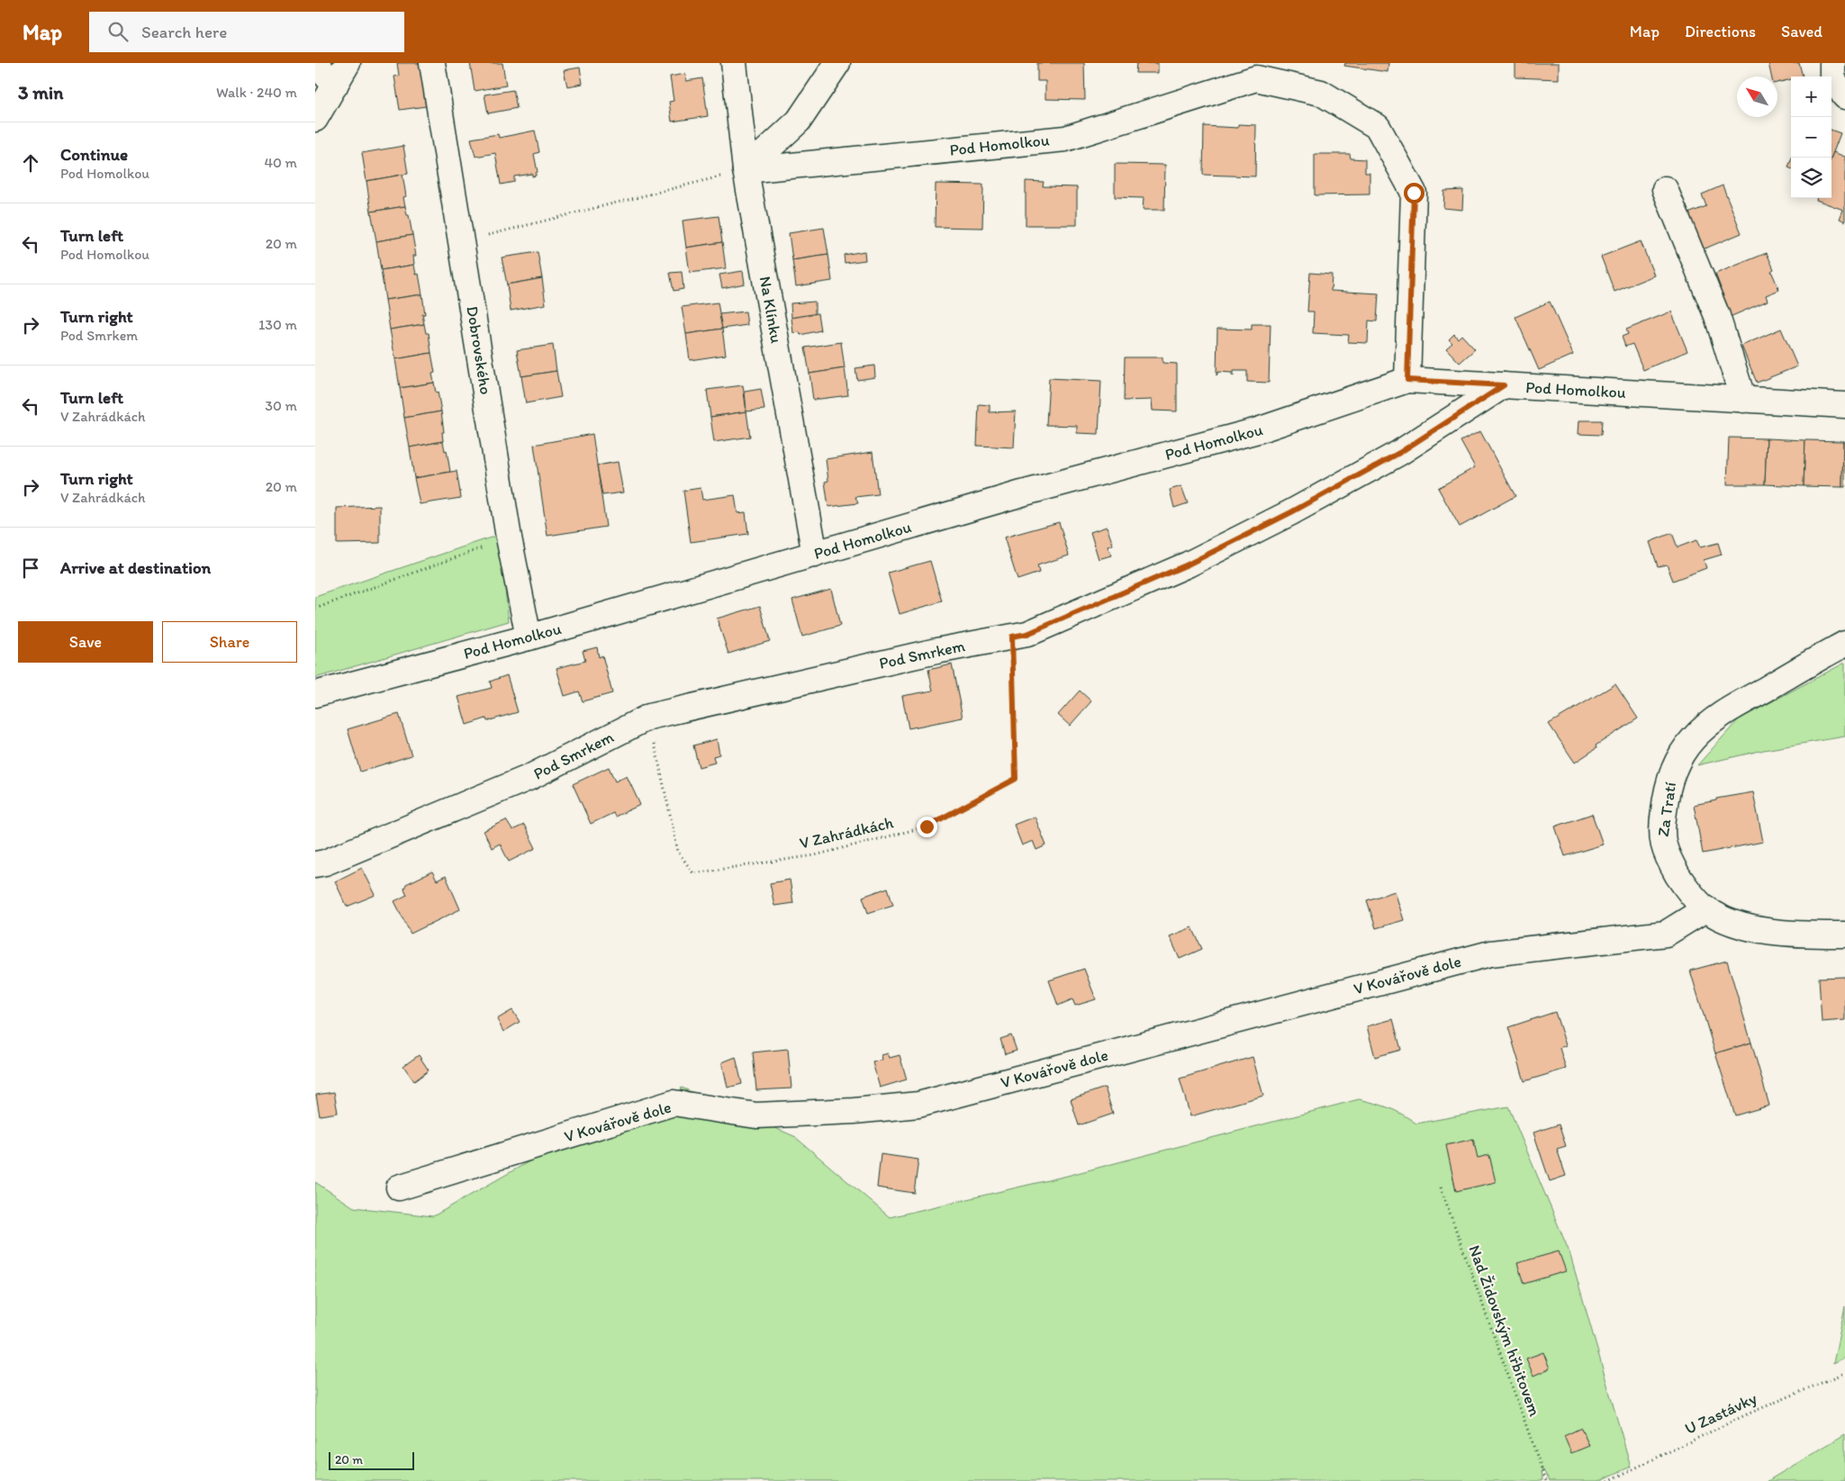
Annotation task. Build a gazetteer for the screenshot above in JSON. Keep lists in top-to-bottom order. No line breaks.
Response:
{"streets":{"street":["Pod Homolkou","Na Klínku","Dobrovského","Pod Smrkem","Za Tratí","V Kovářově dole"],"path":["V Zahrádkách","Nad Židovským hřbitovem","U Zastávky"]},"crossings":[["Pod Homolkou","Na Klínku"],["Pod Homolkou","Dobrovského"],["Pod Homolkou","Pod Smrkem"],["Pod Smrkem","V Zahrádkách"],["Za Tratí","V Kovářově dole"]],"scale_bar":"20 m","north":"top left","page":{"header":"Map","search":"Search here","nav":["Map","Directions","Saved"],"heading":["3 min","Walk · 240 m"],"map_buttons":["+","−"],"list":[["Continue","Pod Homolkou","40 m"],["Turn left","Pod Homolkou","20 m"],["Turn right","Pod Smrkem","130 m"],["Turn left","V Zahrádkách","30 m"],["Turn right","V Zahrádkách","20 m"],"Arrive at destination"],"buttons":["Save","Share"],"scale":"20 m"}}
